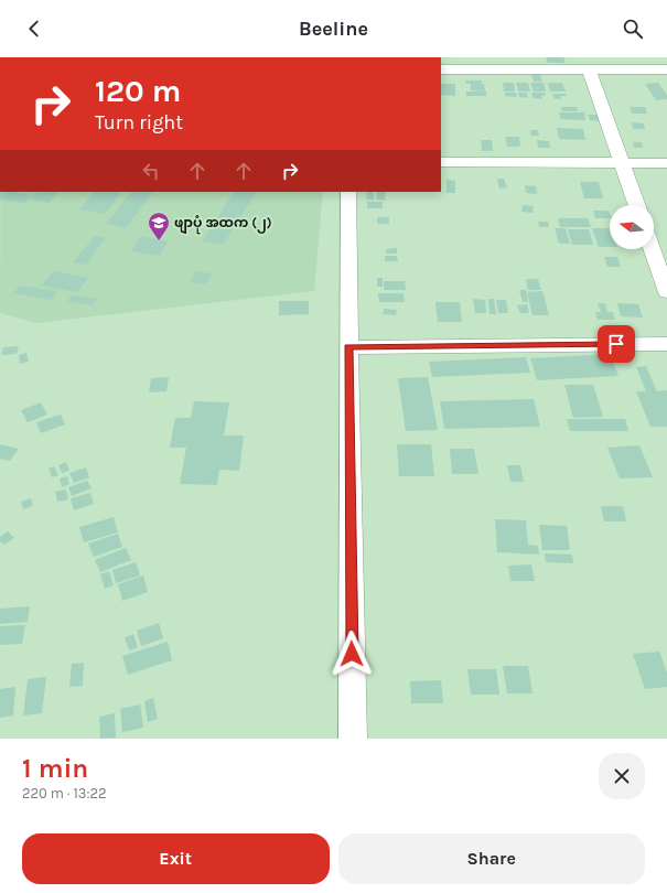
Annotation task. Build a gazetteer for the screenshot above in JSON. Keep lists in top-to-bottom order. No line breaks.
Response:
{"places":{"school or university":["ဖျာပုံ အထက (၂)"]},"north":"left","page":{"header":"Beeline","turn":["120 m","Turn right"],"heading":["1 min","220 m · 13:22"],"buttons":["Exit","Share"]}}
